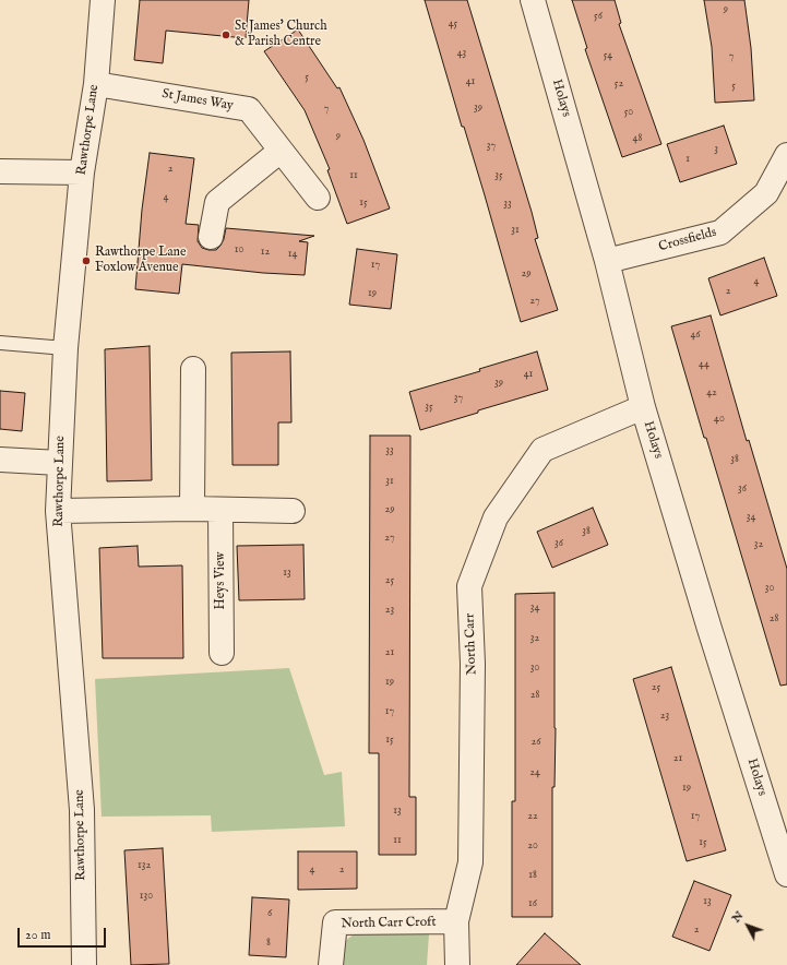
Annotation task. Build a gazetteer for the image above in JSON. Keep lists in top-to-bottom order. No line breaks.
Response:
{"streets":{"street":["Holays","St James Way","Rawthorpe Lane","Crossfields","Heys View","North Carr","North Carr Croft"]},"crossings":[["Holays","Crossfields"],["Holays","North Carr"],["St James Way","Rawthorpe Lane"],["North Carr","North Carr Croft"]],"places":["St James' Church & Parish Centre","Rawthorpe Lane Foxlow Avenue"],"house_numbers":["9","56","45","43","54","7","5","41","52","5","39","7","50","9","48","37","3","1","2","11","35","4","15","33","31","10","12","14","17","29","4","2","19","27","46","44","41","39","42","37","35","40","33","38","31","36","29","34","38","27","36","32","13","25","30","34","23","28","32","21","30","19","25","28","17","23","15","26","21","24","19","13","22","17","11","15","20","132","4","2","18","130","13","16","6","2","8"],"scale_bar":"20 m","north":"top left"}
